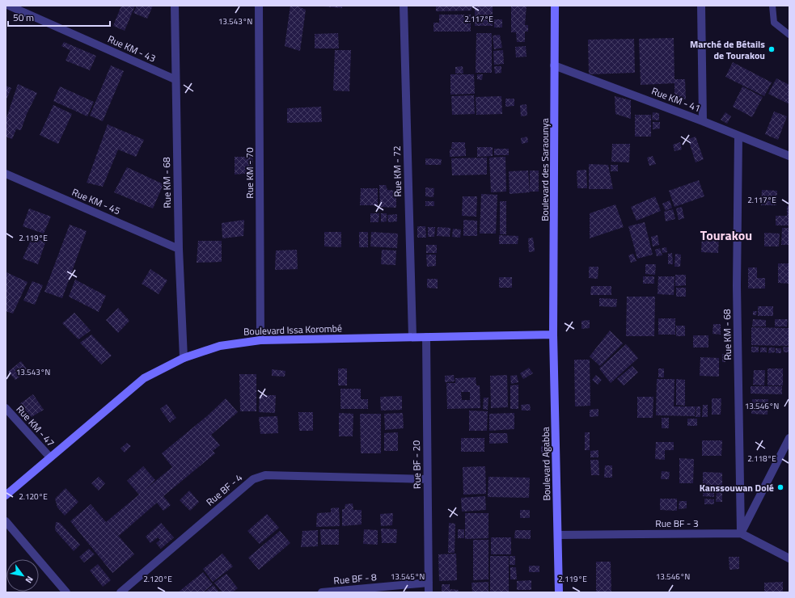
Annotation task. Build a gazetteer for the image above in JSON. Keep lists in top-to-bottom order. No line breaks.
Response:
{"streets":{"street":["Rue KM - 43","Rue KM - 41","Boulevard des Saraounya","Rue KM - 72","Rue KM - 70","Rue KM - 68","Rue KM - 45","Boulevard Issa Korombé","Rue KM - 47","Boulevard Agabba","Rue BF - 20","Rue BF - 4","Rue BF - 3","Rue BF - 8"]},"crossings":[["Rue KM - 43","Rue KM - 68"],["Rue KM - 41","Boulevard des Saraounya"],["Rue KM - 41","Rue KM - 68"],["Boulevard des Saraounya","Boulevard Issa Korombé"],["Boulevard des Saraounya","Boulevard Agabba"],["Rue KM - 72","Boulevard Issa Korombé"],["Rue KM - 70","Boulevard Issa Korombé"],["Rue KM - 68","Rue KM - 45"],["Rue KM - 68","Boulevard Issa Korombé"],["Rue KM - 68","Rue BF - 3"],["Boulevard Issa Korombé","Rue KM - 47"],["Boulevard Issa Korombé","Boulevard Agabba"],["Boulevard Issa Korombé","Rue BF - 20"],["Boulevard Agabba","Rue BF - 3"],["Rue BF - 20","Rue BF - 4"],["Rue BF - 20","Rue BF - 8"]],"districts":["Tourakou"],"places":["Marché de Bétails de Tourakou","Kanssouwan Dolé"],"scale_bar":"50 m","north":"bottom right","coordinates":["2.117°E","13.543°N","2.119°E","13.546°N","2.118°E","2.120°E","13.545°N"]}
